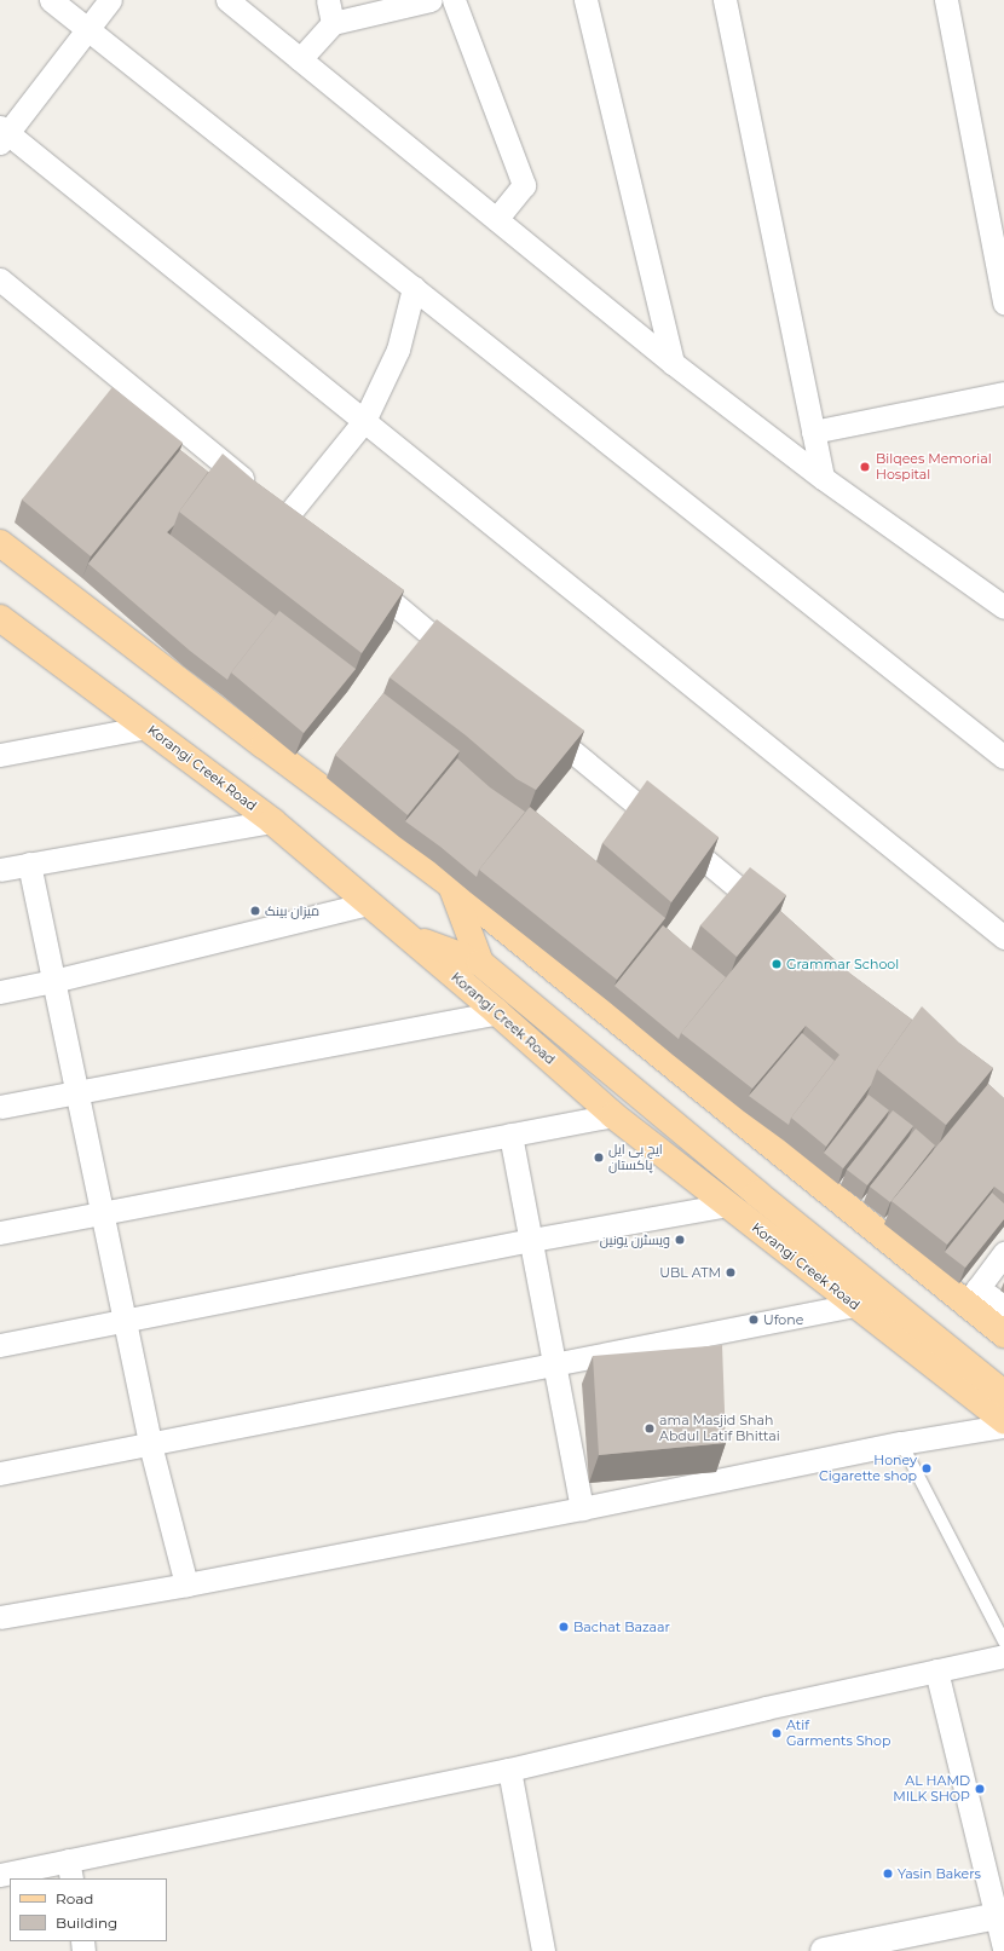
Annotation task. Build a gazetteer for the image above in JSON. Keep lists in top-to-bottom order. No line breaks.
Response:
{"streets":{"main road":["Korangi Creek Road"]},"places":["Bilqees Memorial Hospital","میزان بینک","Grammar School","ایچ بی ایل پاکستان","ویسٹرن یونین","UBL ATM","Ufone","ama Masjid Shah Abdul Latif Bhittai","Honey Cigarette shop","Bachat Bazaar","Atif Garments Shop","AL HAMD MILK SHOP","Yasin Bakers"],"legend":["Road","Building"]}
